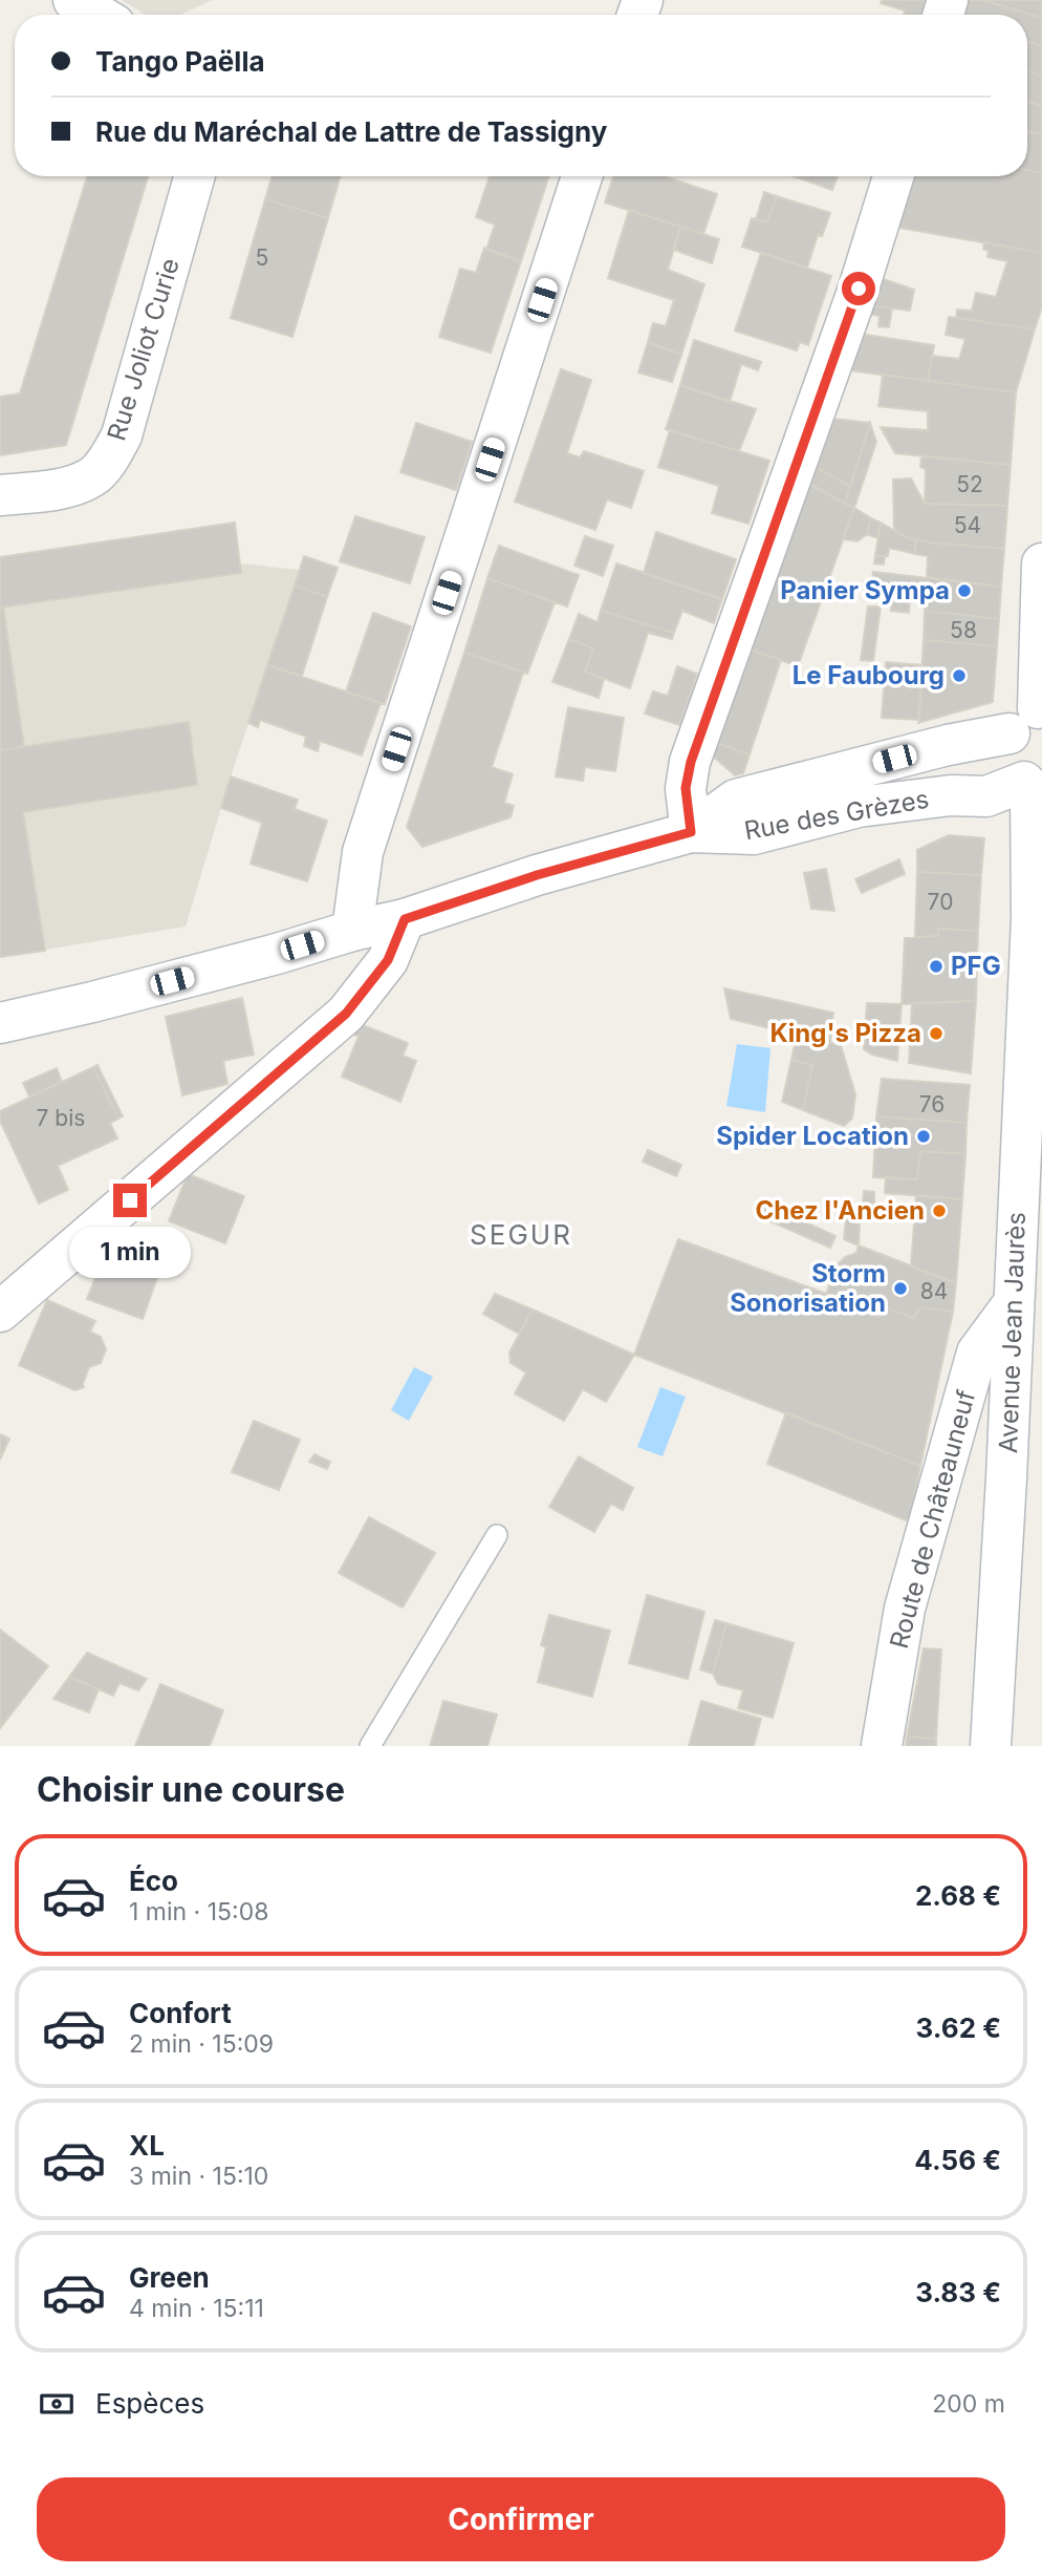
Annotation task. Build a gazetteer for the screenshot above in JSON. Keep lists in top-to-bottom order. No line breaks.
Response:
{"streets":{"street":["Rue Joliot Curie","Rue des Grèzes","Avenue Jean Jaurès","Route de Châteauneuf"]},"crossings":[["Rue des Grèzes","Avenue Jean Jaurès"],["Avenue Jean Jaurès","Route de Châteauneuf"]],"districts":["SEGUR"],"places":["Panier Sympa","Le Faubourg","PFG","King's Pizza","Spider Location","Chez l'Ancien","Storm Sonorisation"],"house_numbers":["5","52","54","58","70","76","7 bis","84"],"page":{"banner":["Tango Paëlla","Rue du Maréchal de Lattre de Tassigny"],"bubble":"1 min","heading":"Choisir une course","list":[{"name":"Éco","note":"1 min · 15:08","value":"2.68 €"},{"name":"Confort","note":"2 min · 15:09","value":"3.62 €"},{"name":"XL","note":"3 min · 15:10","value":"4.56 €"},{"name":"Green","note":"4 min · 15:11","value":"3.83 €"}],"pay":["Espèces","200 m"],"buttons":"Confirmer"}}
